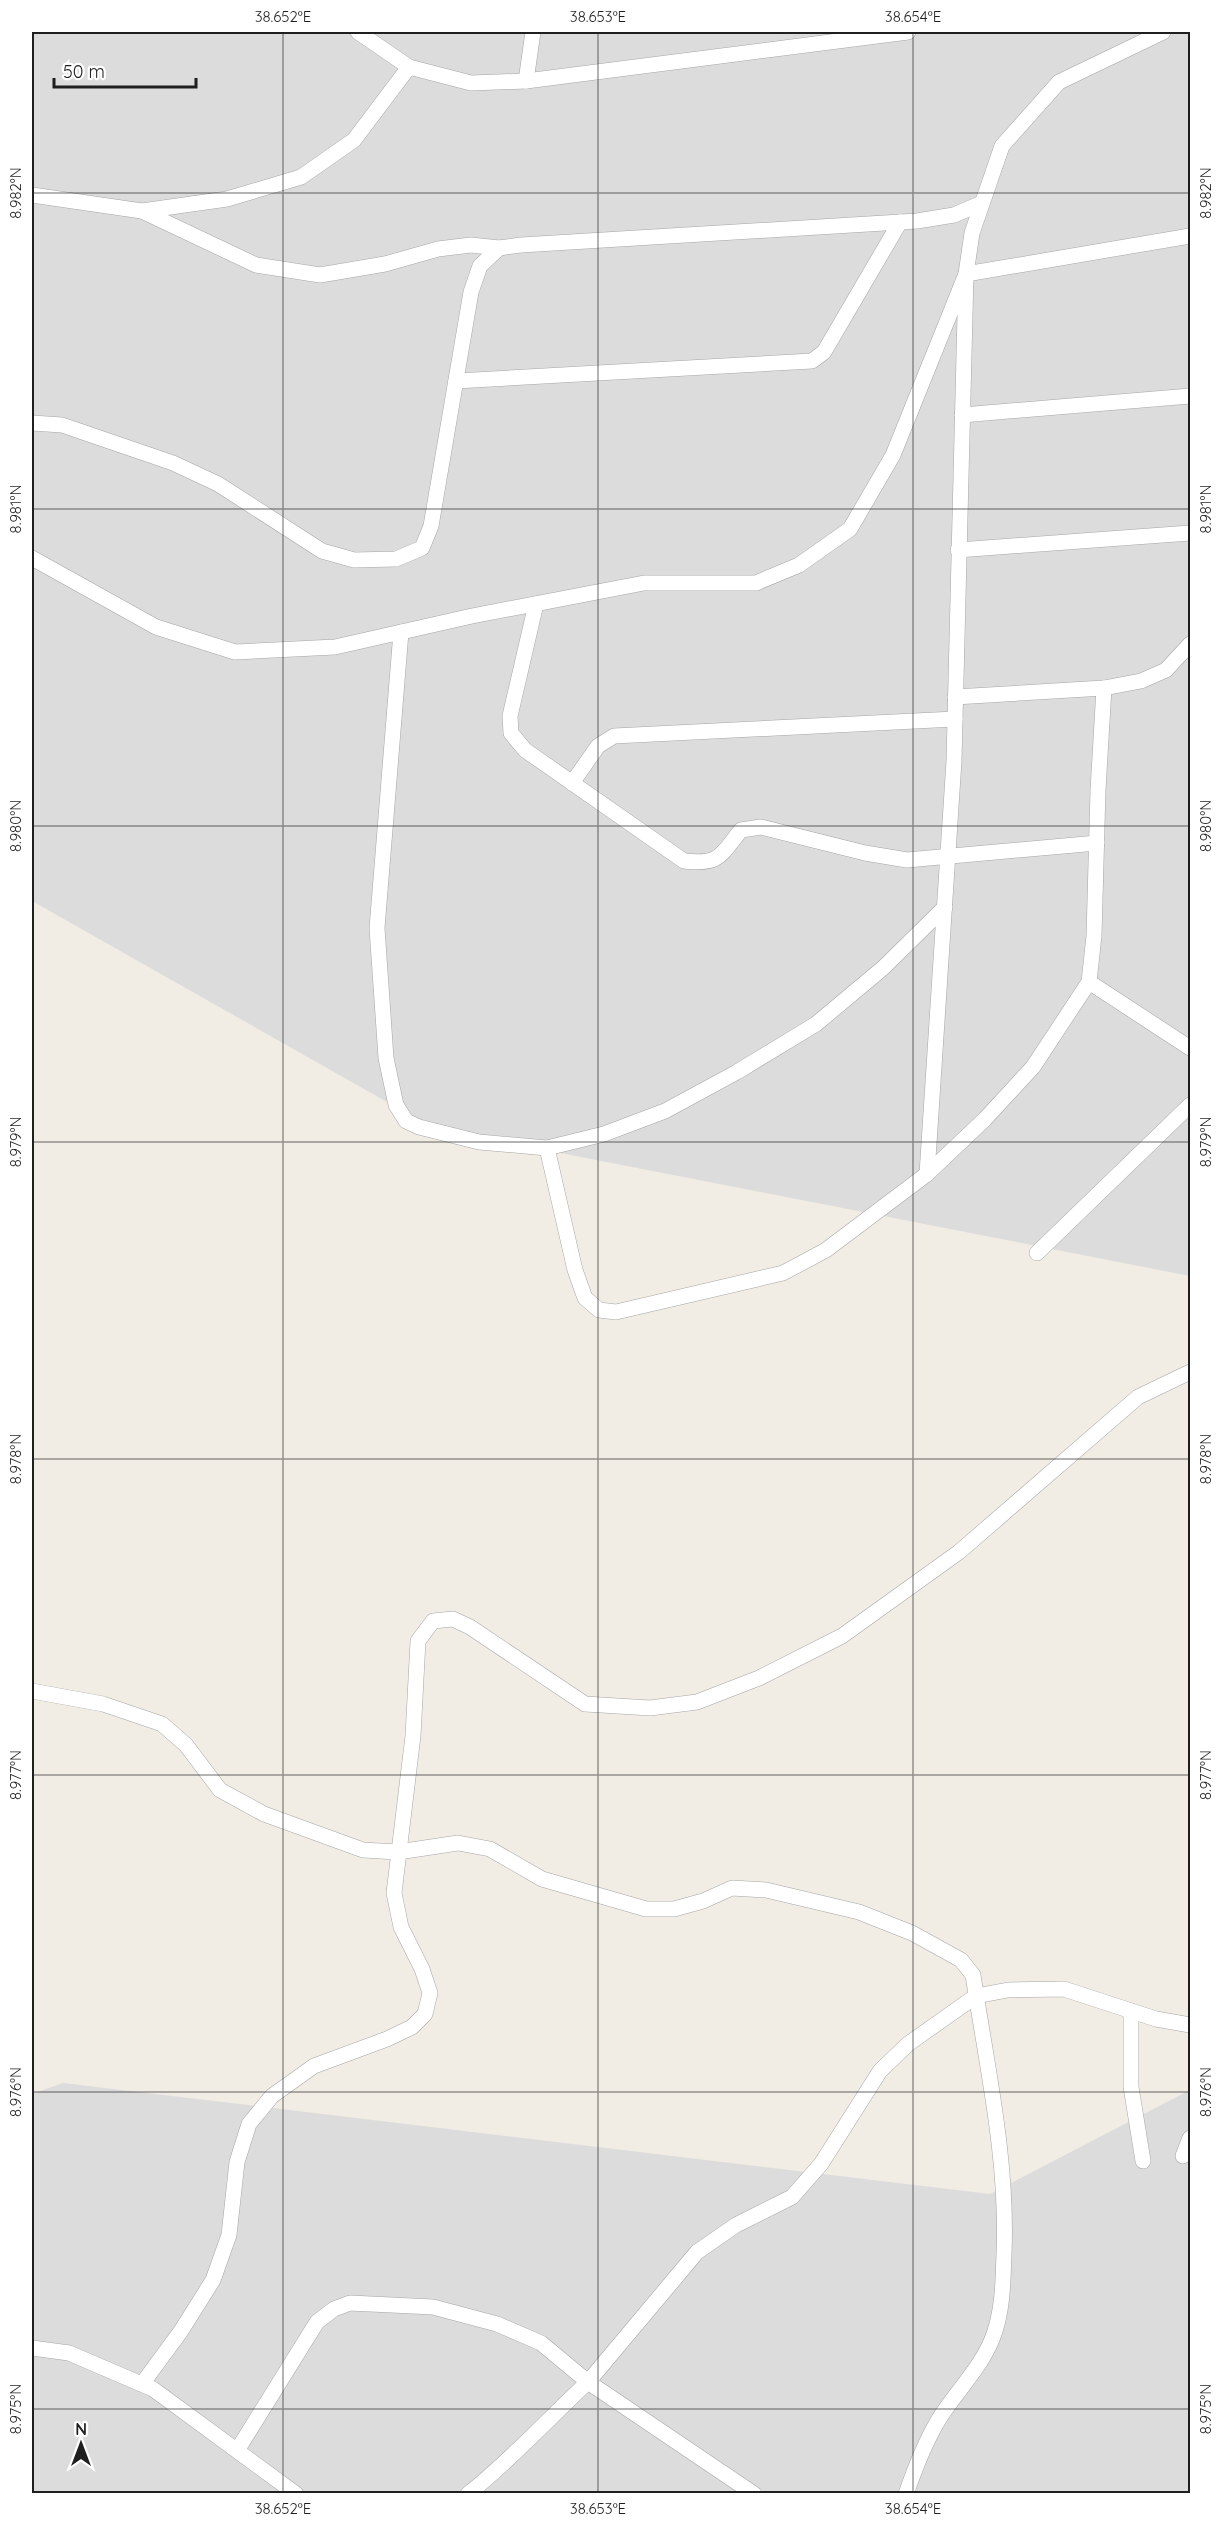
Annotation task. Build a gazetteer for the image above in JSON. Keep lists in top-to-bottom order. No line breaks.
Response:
{"scale_bar":"50 m","north":"top","coordinates":["38.652°E","38.653°E","38.654°E","8.982°N","8.981°N","8.980°N","8.979°N","8.978°N","8.977°N","8.976°N","8.975°N"]}
